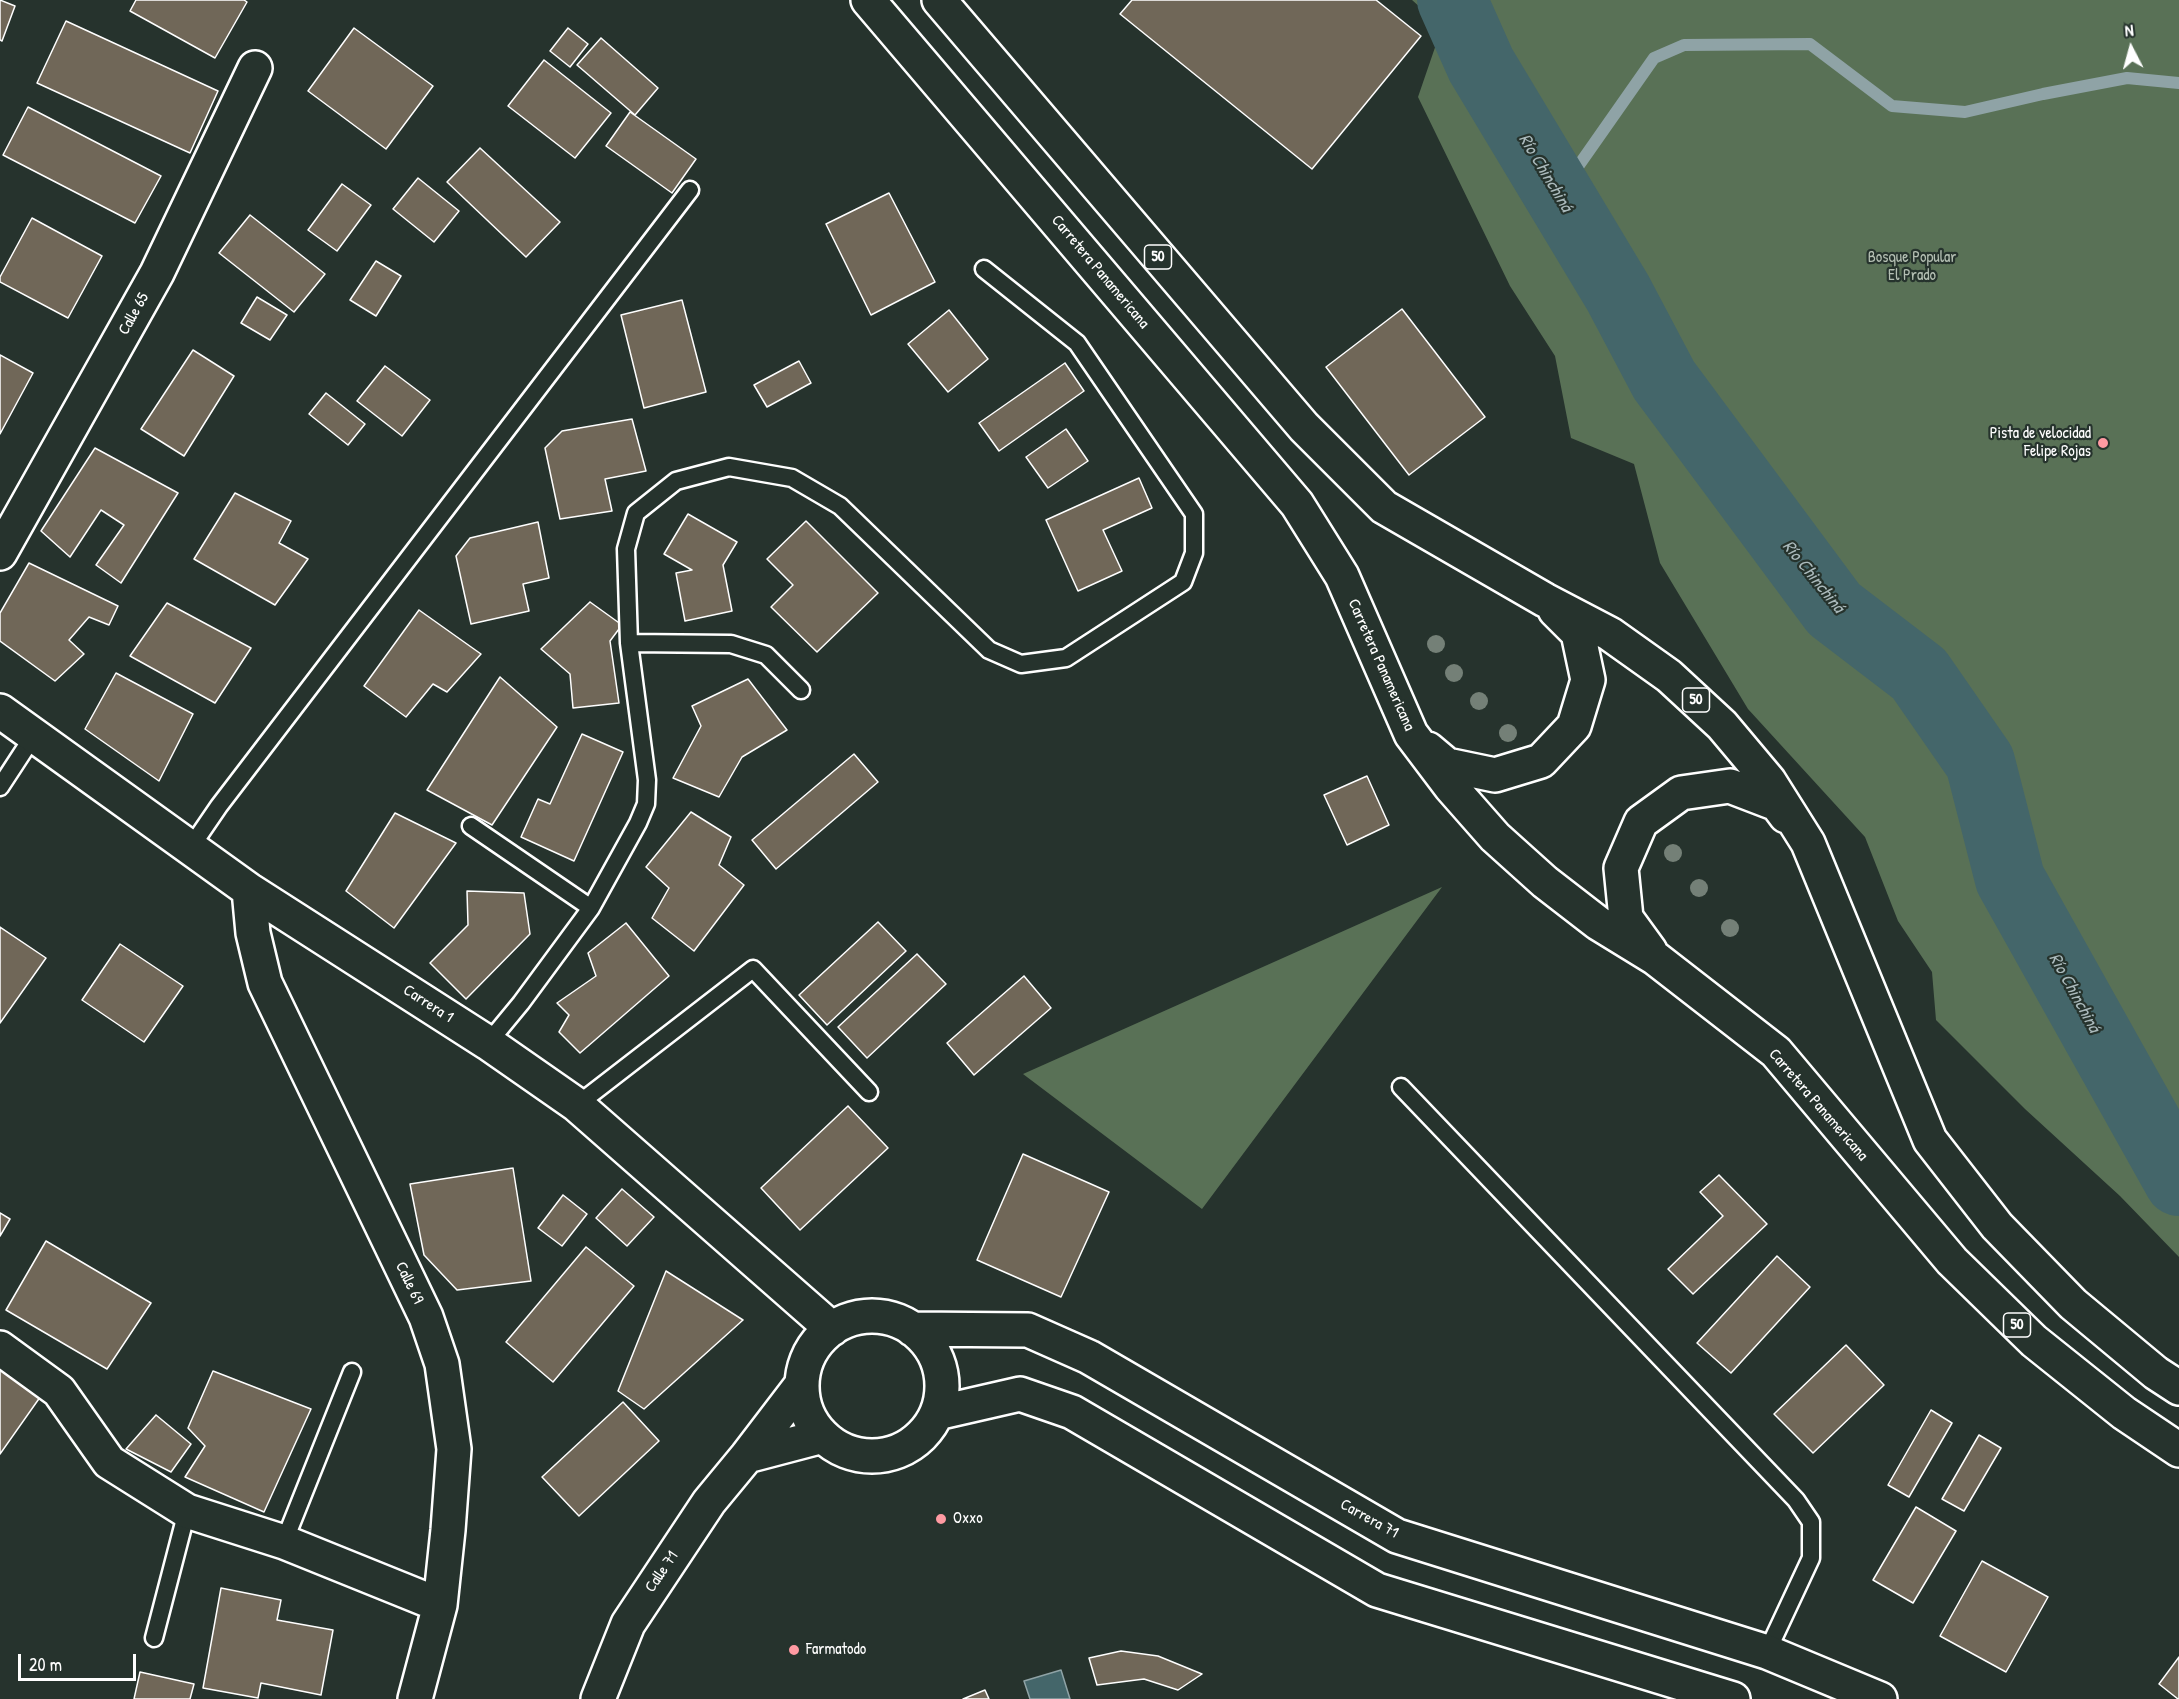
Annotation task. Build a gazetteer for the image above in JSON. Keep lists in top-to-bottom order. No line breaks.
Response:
{"streets":{"main road":["50","Carretera Panamericana","Calle 65","Carrera 1","Calle 69","Carrera 71","Calle 71"]},"crossings":[["Carrera 1","Calle 69"],["Carrera 1","Carrera 71"],["Carrera 1","Calle 71"],["Carrera 71","Calle 71"]],"water":["Río Chinchiná"],"parks":["Bosque Popular El Prado"],"places":["Pista de velocidad Felipe Rojas","Oxxo","Farmatodo"],"scale_bar":"20 m","north":"top"}
